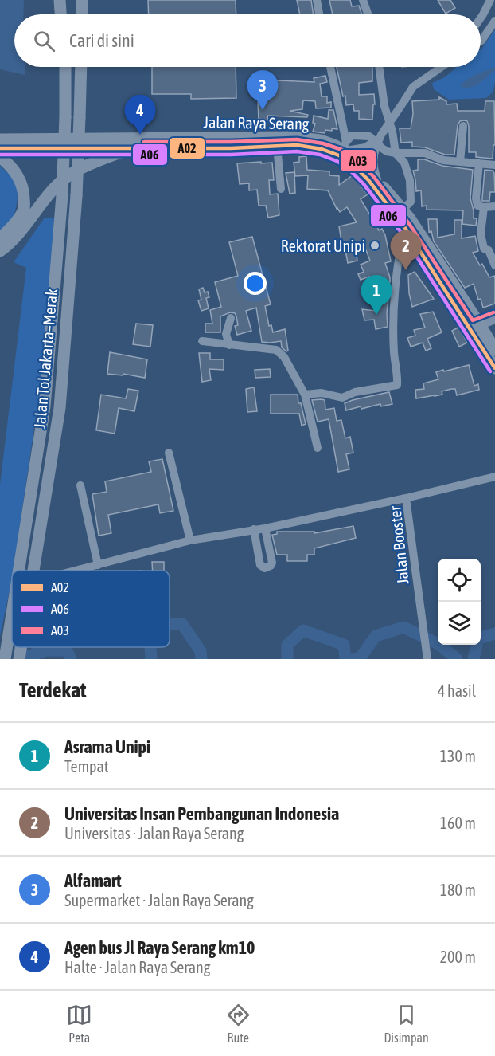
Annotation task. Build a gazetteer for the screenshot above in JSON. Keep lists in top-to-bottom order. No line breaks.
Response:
{"streets":{"highway":["Jalan Raya Serang","Jalan Tol Jakarta–Merak"],"street":["Jalan Booster"]},"places":["Rektorat Unipi"],"lines":["transit line A03","transit line A02","transit line A06"],"legend":["A02","A06","A03"],"page":{"search":"Cari di sini","pins":["3","4","2","1"],"heading":["Terdekat","4 hasil"],"list":[{"mark":"1","name":"Asrama Unipi","note":"Tempat","value":"130 m"},{"mark":"2","name":"Universitas Insan Pembangunan Indonesia","note":"Universitas · Jalan Raya Serang","value":"160 m"},{"mark":"3","name":"Alfamart","note":"Supermarket · Jalan Raya Serang","value":"180 m"},{"mark":"4","name":"Agen bus Jl Raya Serang km10","note":"Halte · Jalan Raya Serang","value":"200 m"}],"nav":["Peta","Rute","Disimpan"]}}
